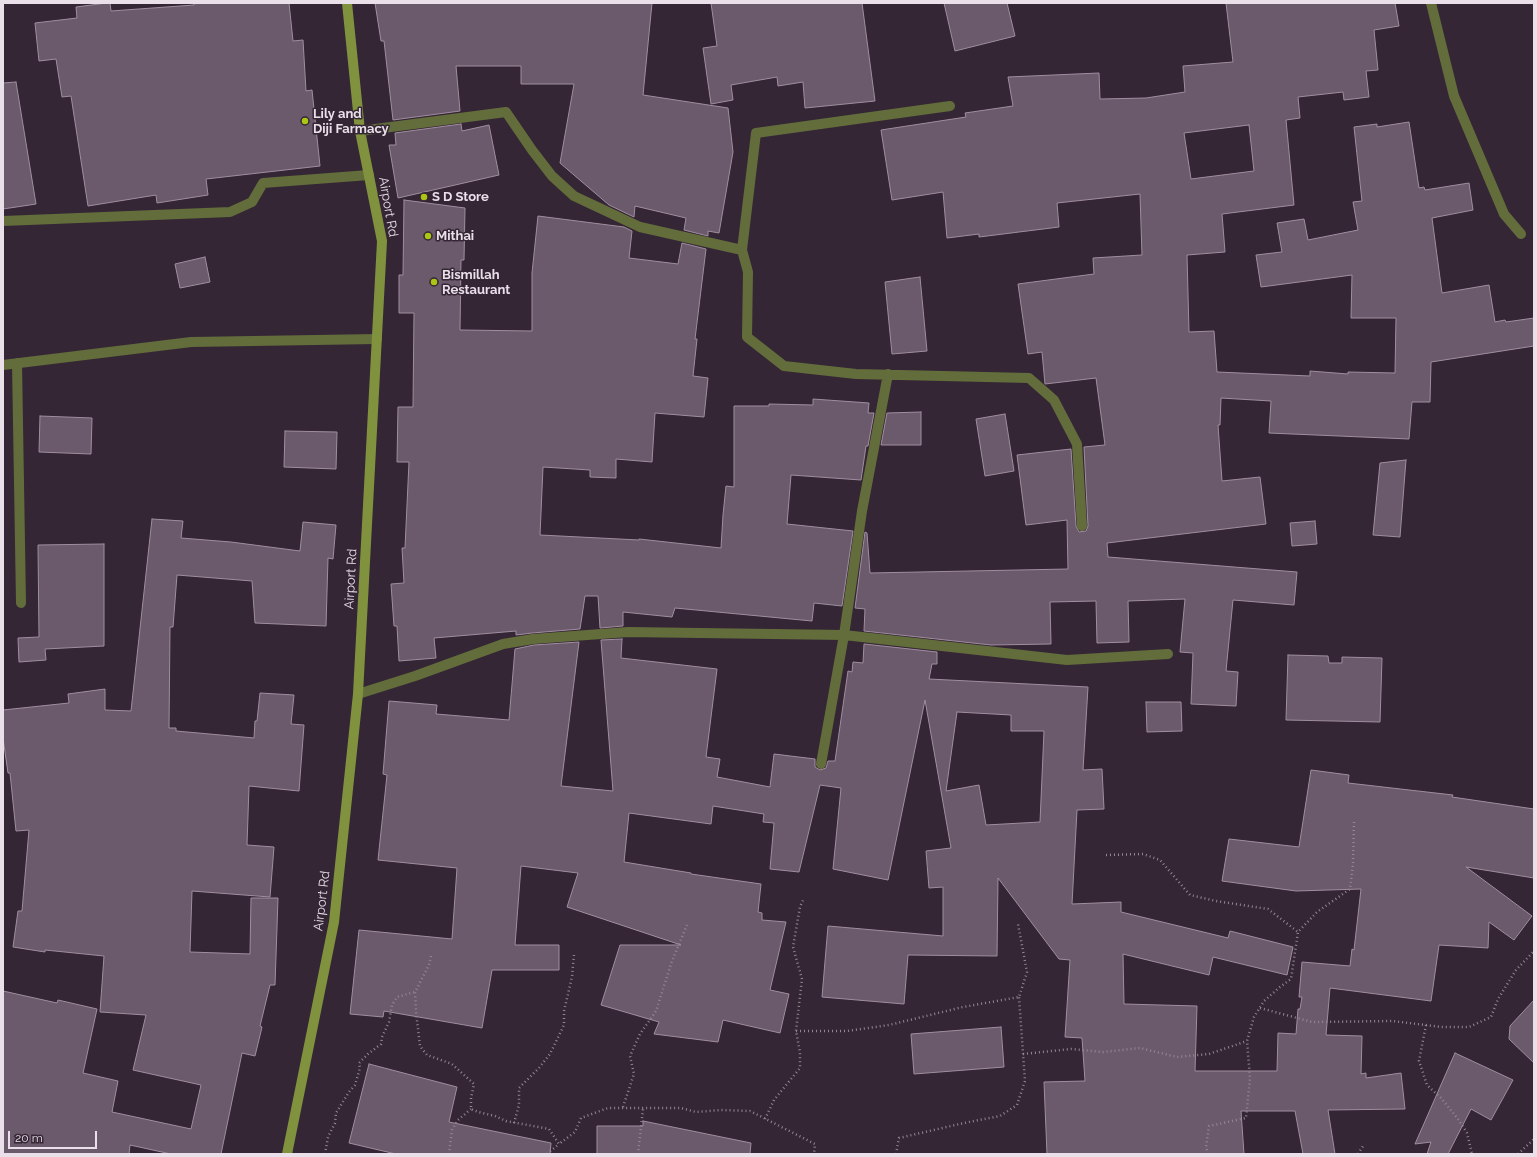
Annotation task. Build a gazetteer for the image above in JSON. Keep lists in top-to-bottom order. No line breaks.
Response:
{"streets":{"main road":["Airport Rd"]},"places":["Lily and Diji Farmacy","S D Store","Mithai","Bismillah Restaurant"],"scale_bar":"20 m"}
